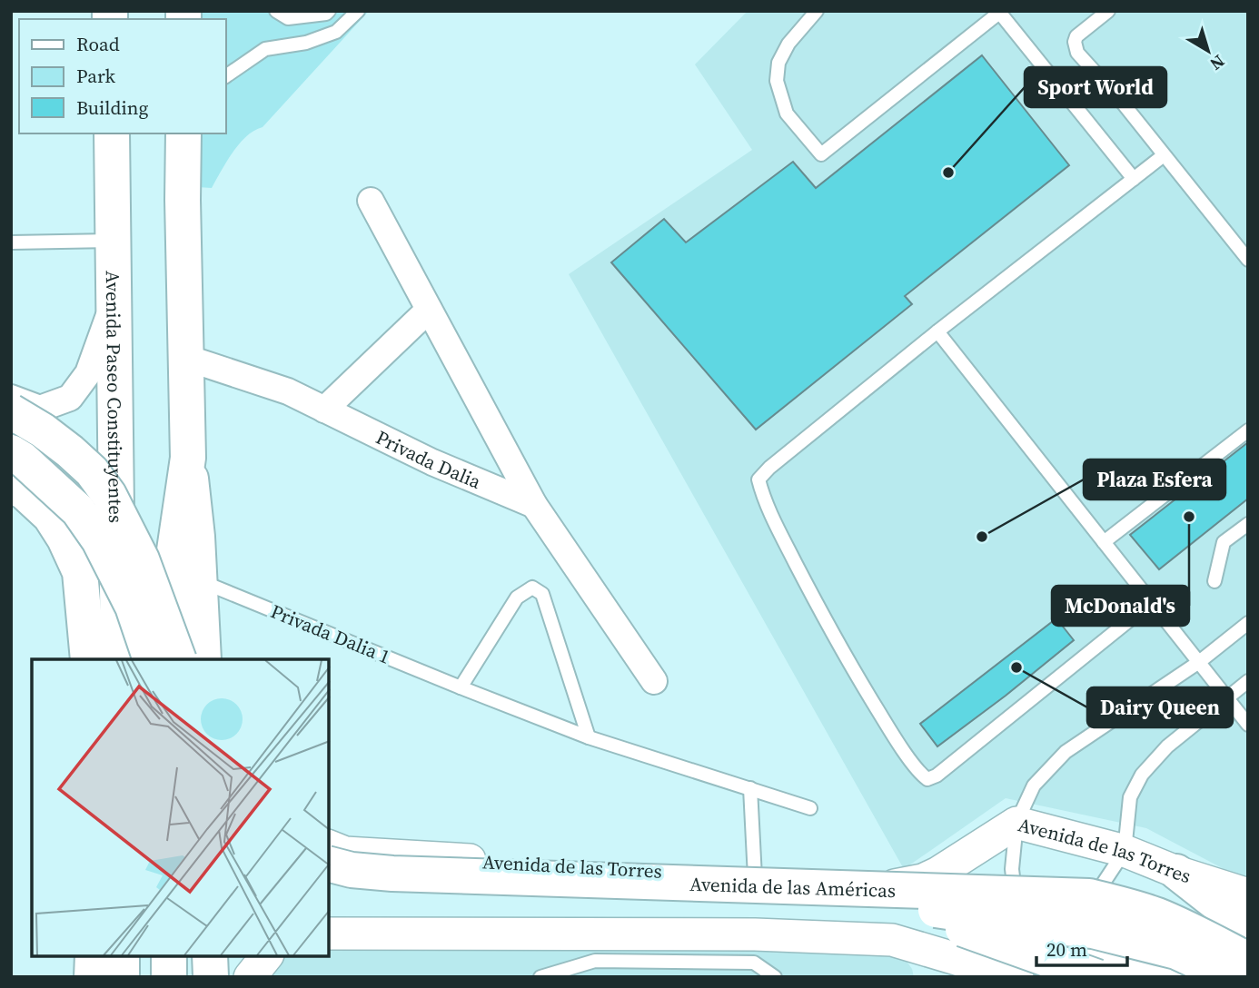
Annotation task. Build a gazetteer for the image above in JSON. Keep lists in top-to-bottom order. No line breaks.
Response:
{"streets":{"main road":["Avenida Paseo Constituyentes","Avenida de las Américas"],"street":["Privada Dalia","Avenida de las Torres"],"lane":["Privada Dalia 1"]},"crossings":[["Avenida de las Torres","Avenida de las Américas"]],"places":["Sport World","McDonald's","Plaza Esfera","Dairy Queen"],"legend":["Road","Park","Building"],"scale_bar":"20 m","north":"bottom right"}
